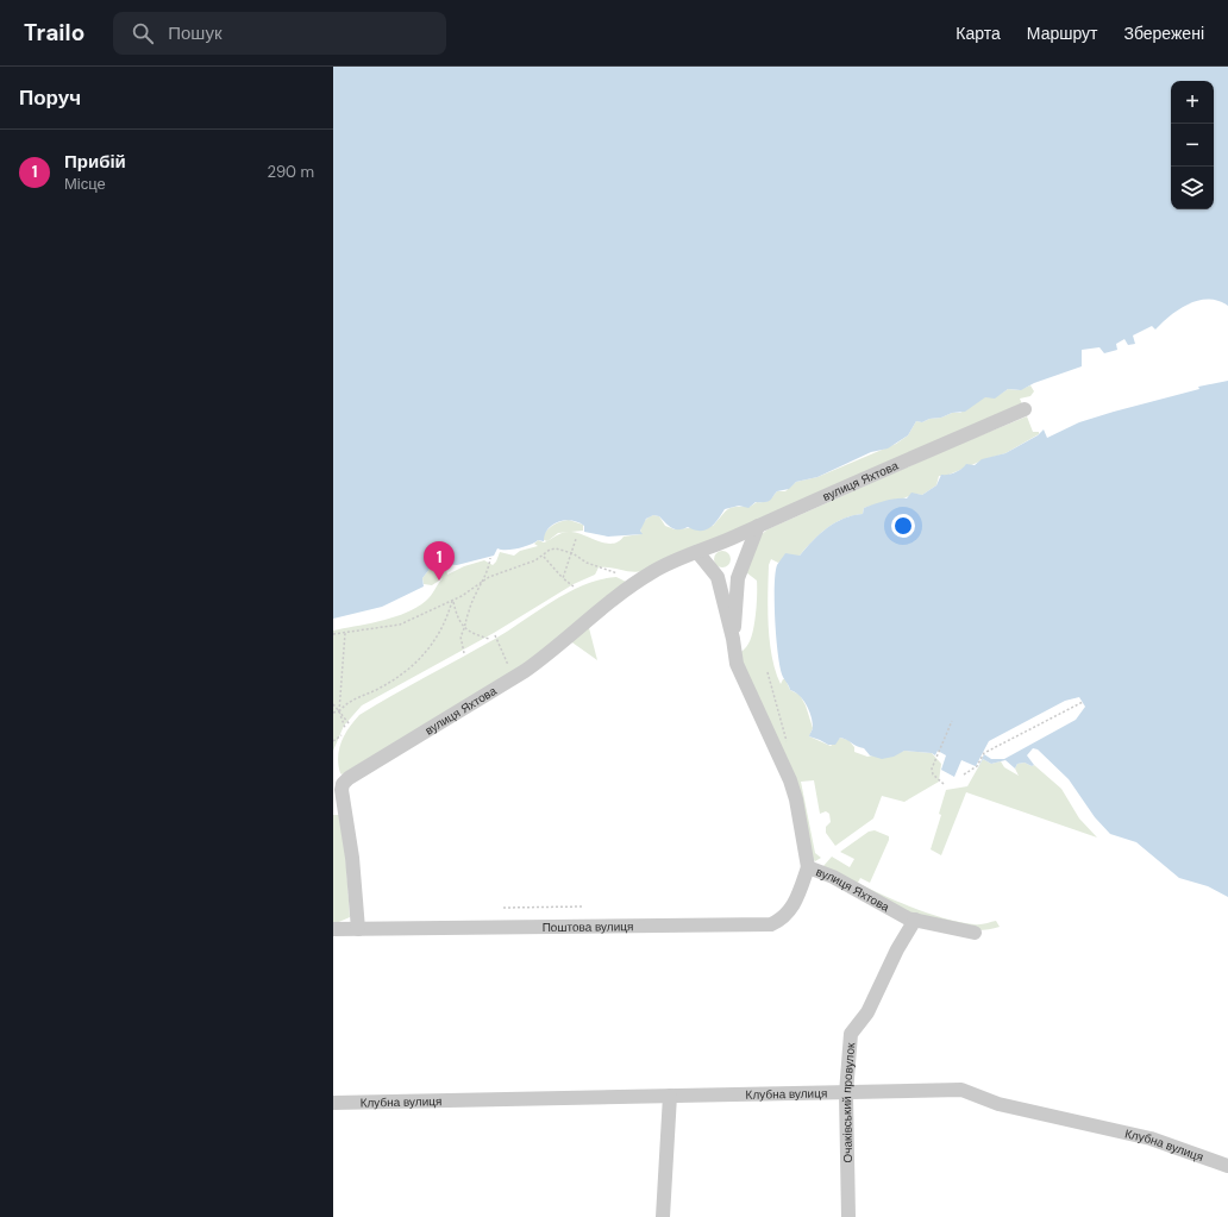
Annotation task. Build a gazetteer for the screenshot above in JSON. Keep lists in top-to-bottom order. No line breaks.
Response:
{"streets":{"street":["вулиця Яхтова","Поштова вулиця","Клубна вулиця","Очаківський провулок"]},"crossings":[["вулиця Яхтова","Поштова вулиця"],["вулиця Яхтова","Очаківський провулок"],["Клубна вулиця","Очаківський провулок"]],"page":{"header":"Trailo","search":"Пошук","nav":["Карта","Маршрут","Збережені"],"heading":"Поруч","map_buttons":["+","−"],"list":[{"mark":"1","name":"Прибій","note":"Місце","value":"290 m"}],"pins":"1"}}
